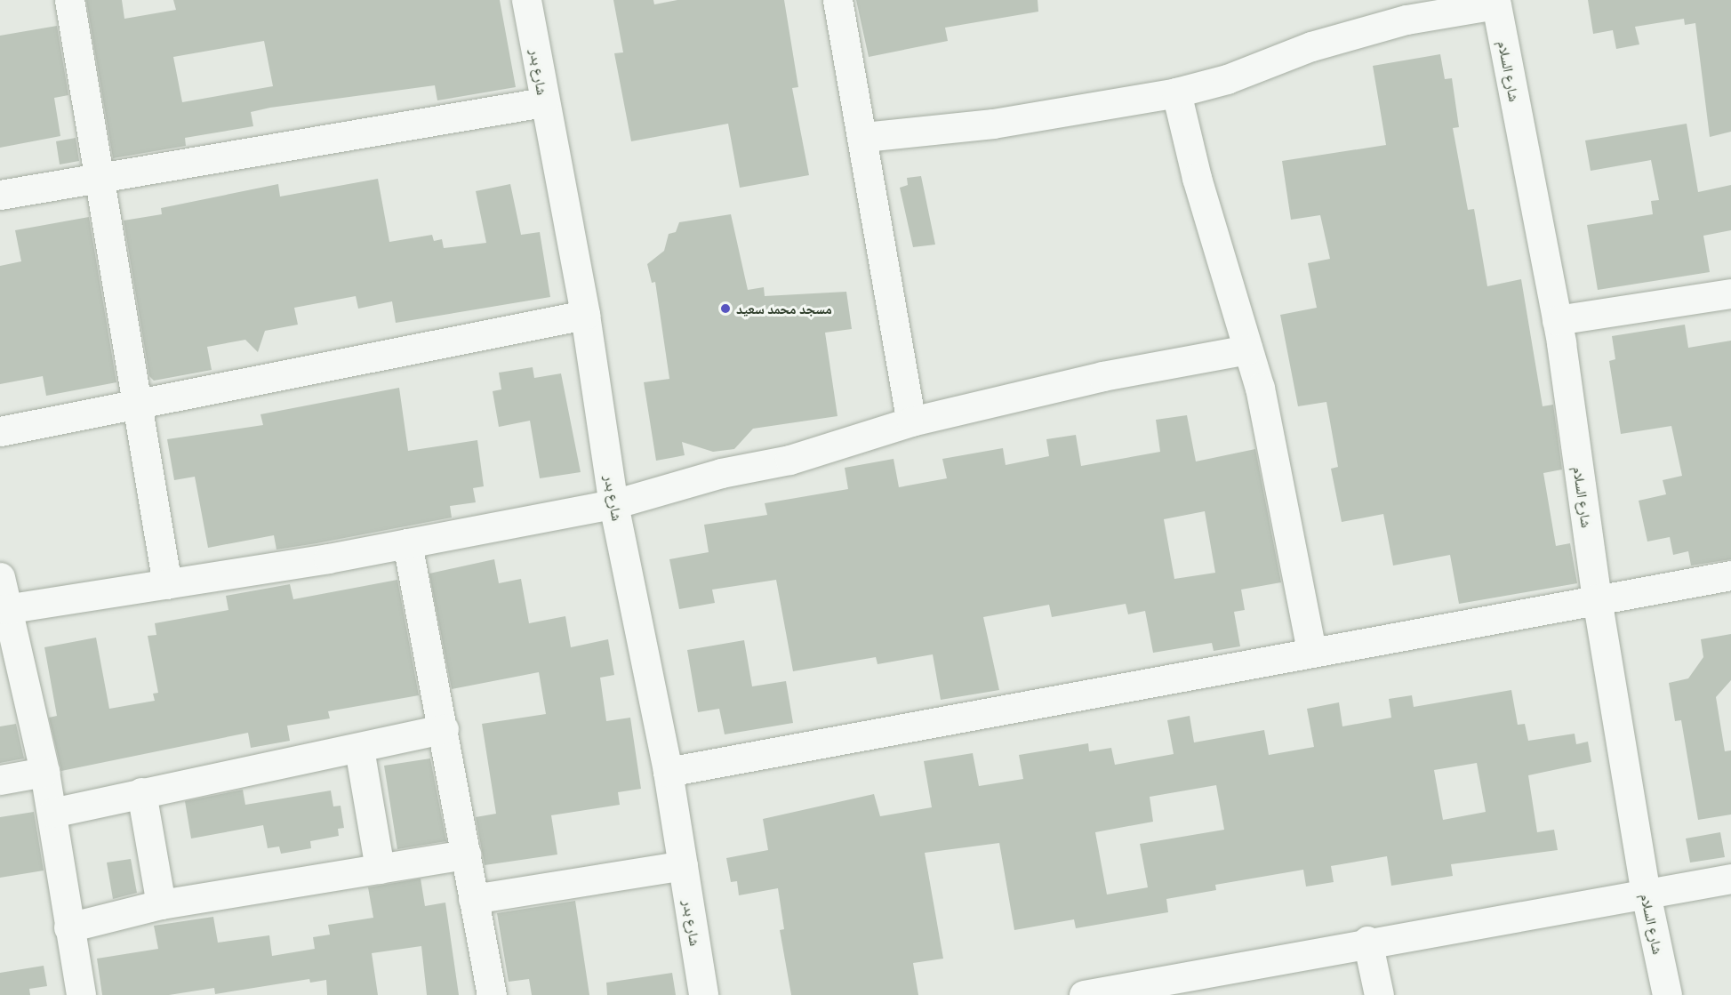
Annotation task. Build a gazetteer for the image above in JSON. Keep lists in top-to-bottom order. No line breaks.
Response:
{"streets":{"street":["شارع السلام","شارع بدر"]},"places":["مسجد محمد سعيد"]}
